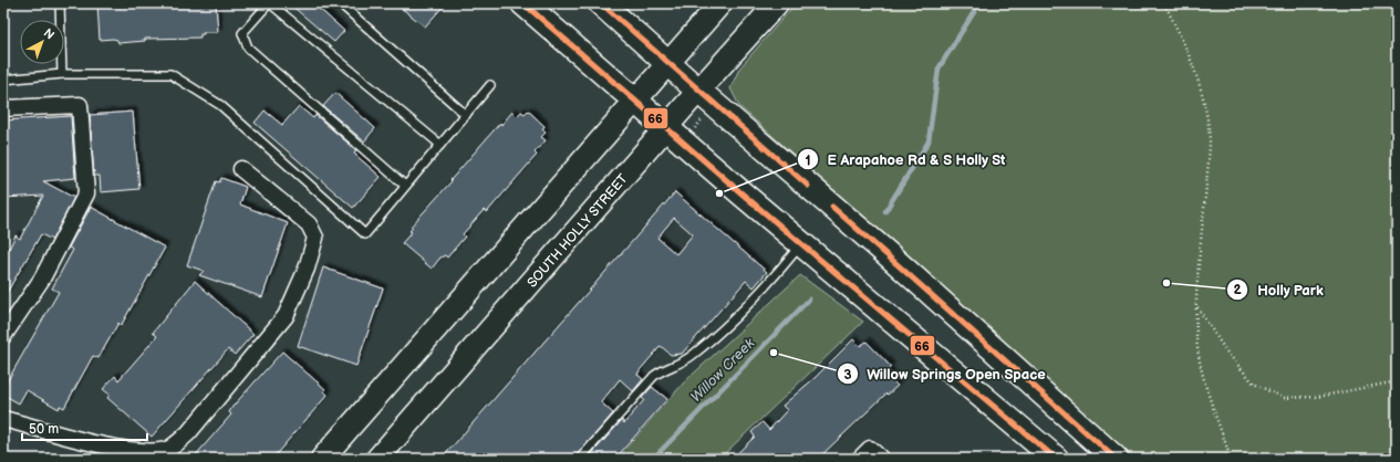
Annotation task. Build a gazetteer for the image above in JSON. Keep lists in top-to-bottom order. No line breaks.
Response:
{"streets":{"main road":["SOUTH HOLLY STREET"]},"water":["Willow Creek"],"places":["E Arapahoe Rd & S Holly St","Holly Park","Willow Springs Open Space"],"lines":["transit line 66"],"scale_bar":"50 m","north":"top right"}
